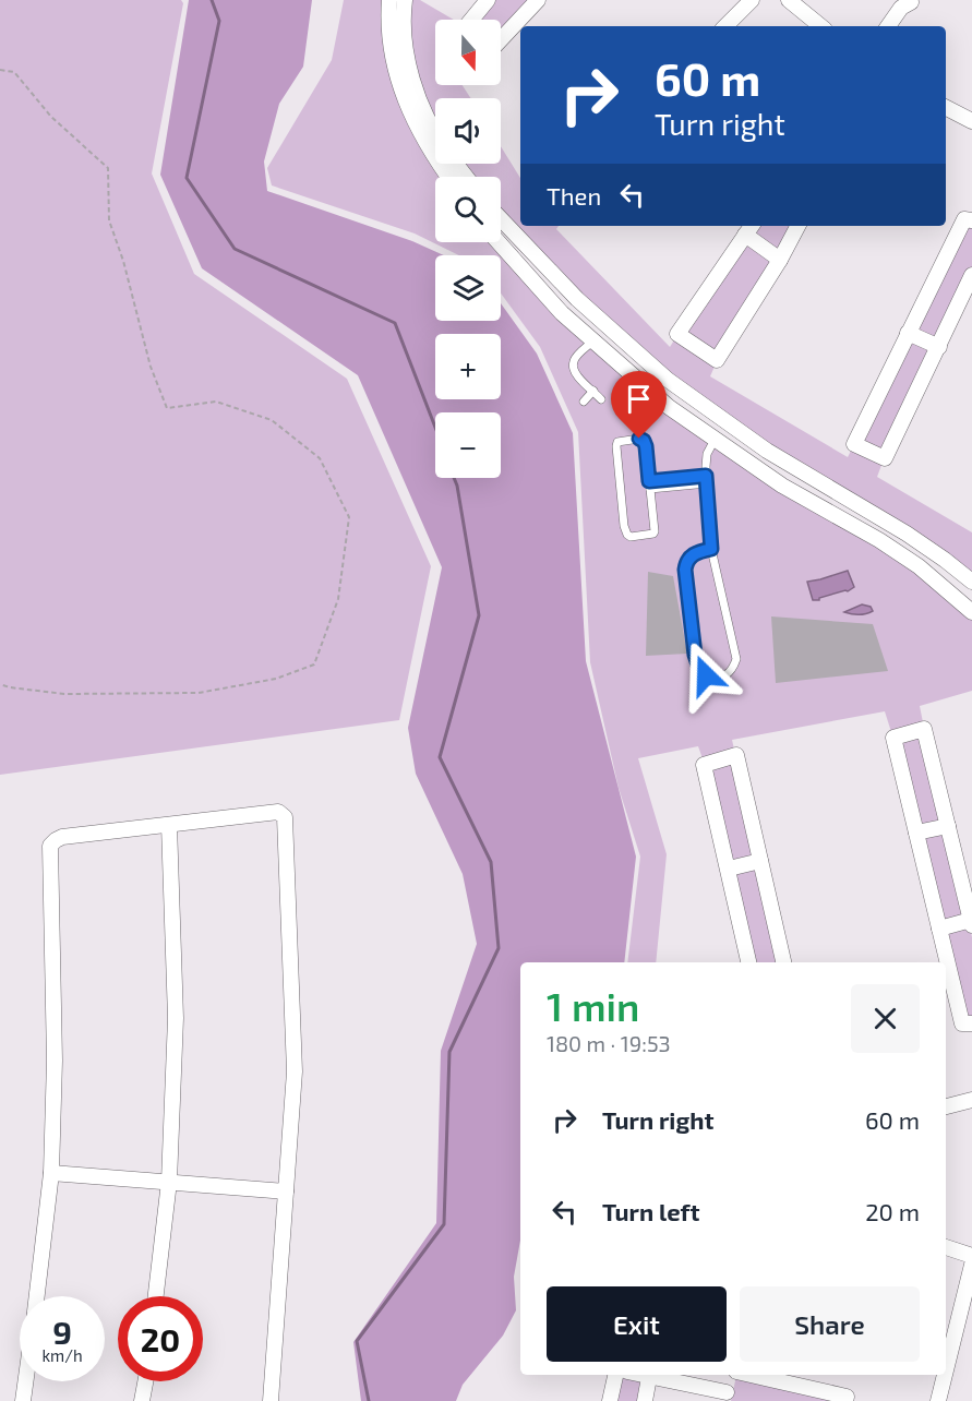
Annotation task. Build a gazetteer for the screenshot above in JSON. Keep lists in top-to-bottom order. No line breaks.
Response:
{"north":"bottom","page":{"map_buttons":["+","−"],"turn":["60 m","Turn right"],"then":"Then","heading":["1 min","180 m · 19:53"],"list":[{"name":"Turn right","value":"60 m"},{"name":"Turn left","value":"20 m"}],"buttons":["Exit","Share"],"speed":"9 km/h","limit":"20"}}
